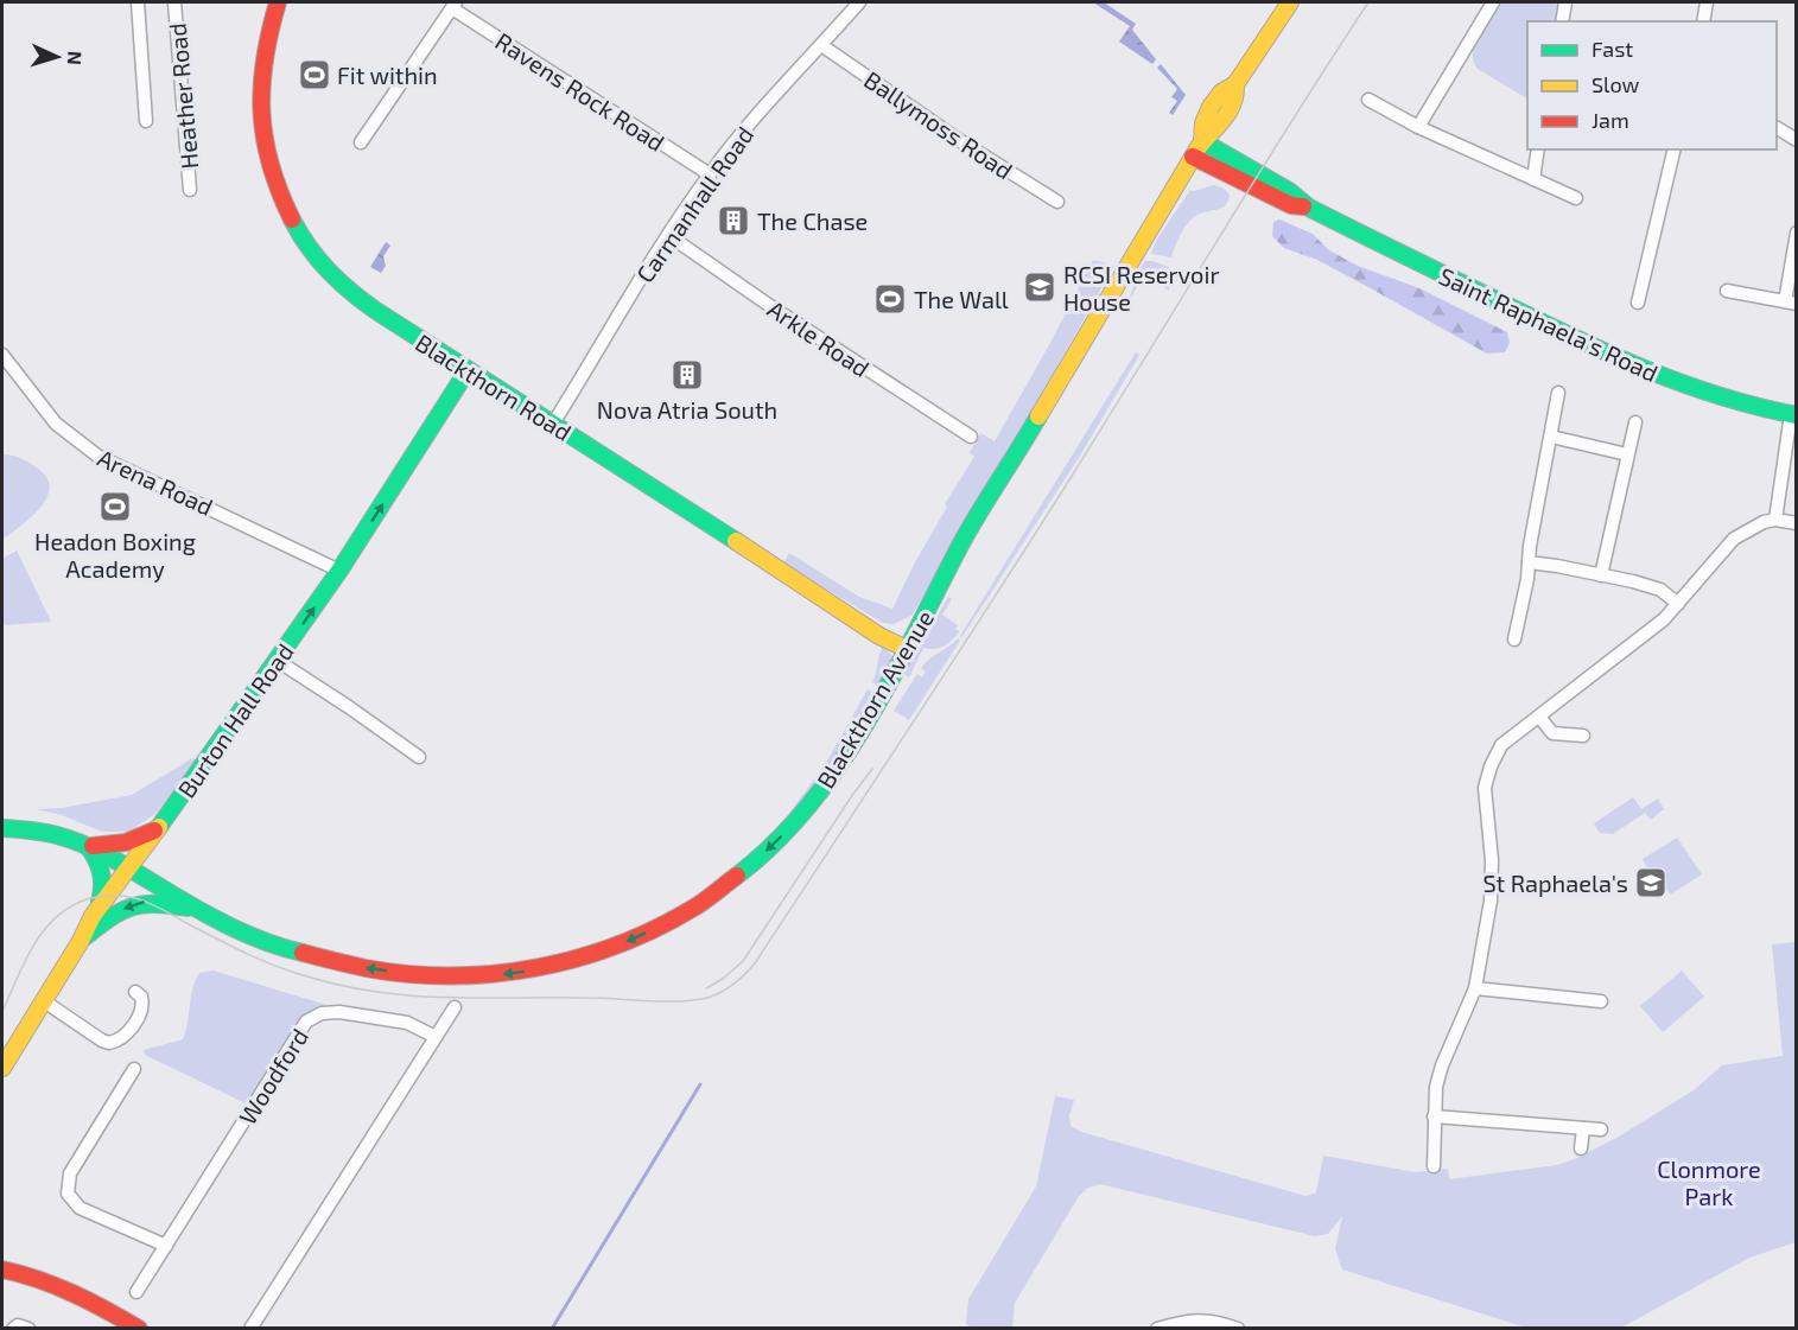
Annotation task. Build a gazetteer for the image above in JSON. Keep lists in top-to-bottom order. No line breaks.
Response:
{"streets":{"main road":["Saint Raphaela’s Road","Blackthorn Road","Blackthorn Avenue","Burton Hall Road"],"street":["Ravens Rock Road","Heather Road","Ballymoss Road","Carmanhall Road","Arkle Road","Arena Road","Woodford"]},"crossings":[["Ravens Rock Road","Carmanhall Road"],["Ballymoss Road","Carmanhall Road"],["Carmanhall Road","Arkle Road"],["Carmanhall Road","Blackthorn Road"],["Saint Raphaela’s Road","Blackthorn Avenue"],["Blackthorn Road","Blackthorn Avenue"],["Blackthorn Road","Burton Hall Road"],["Arena Road","Burton Hall Road"],["Blackthorn Avenue","Burton Hall Road"]],"one_way":["Blackthorn Avenue","Burton Hall Road"],"parks":["Clonmore Park"],"places":{"sports":["Fit within","The Wall","Headon Boxing Academy"],"building":["The Chase","Nova Atria South"],"school or university":["RCSI Reservoir House","St Raphaela's"]},"legend":["Fast","Slow","Jam"],"north":"right"}
